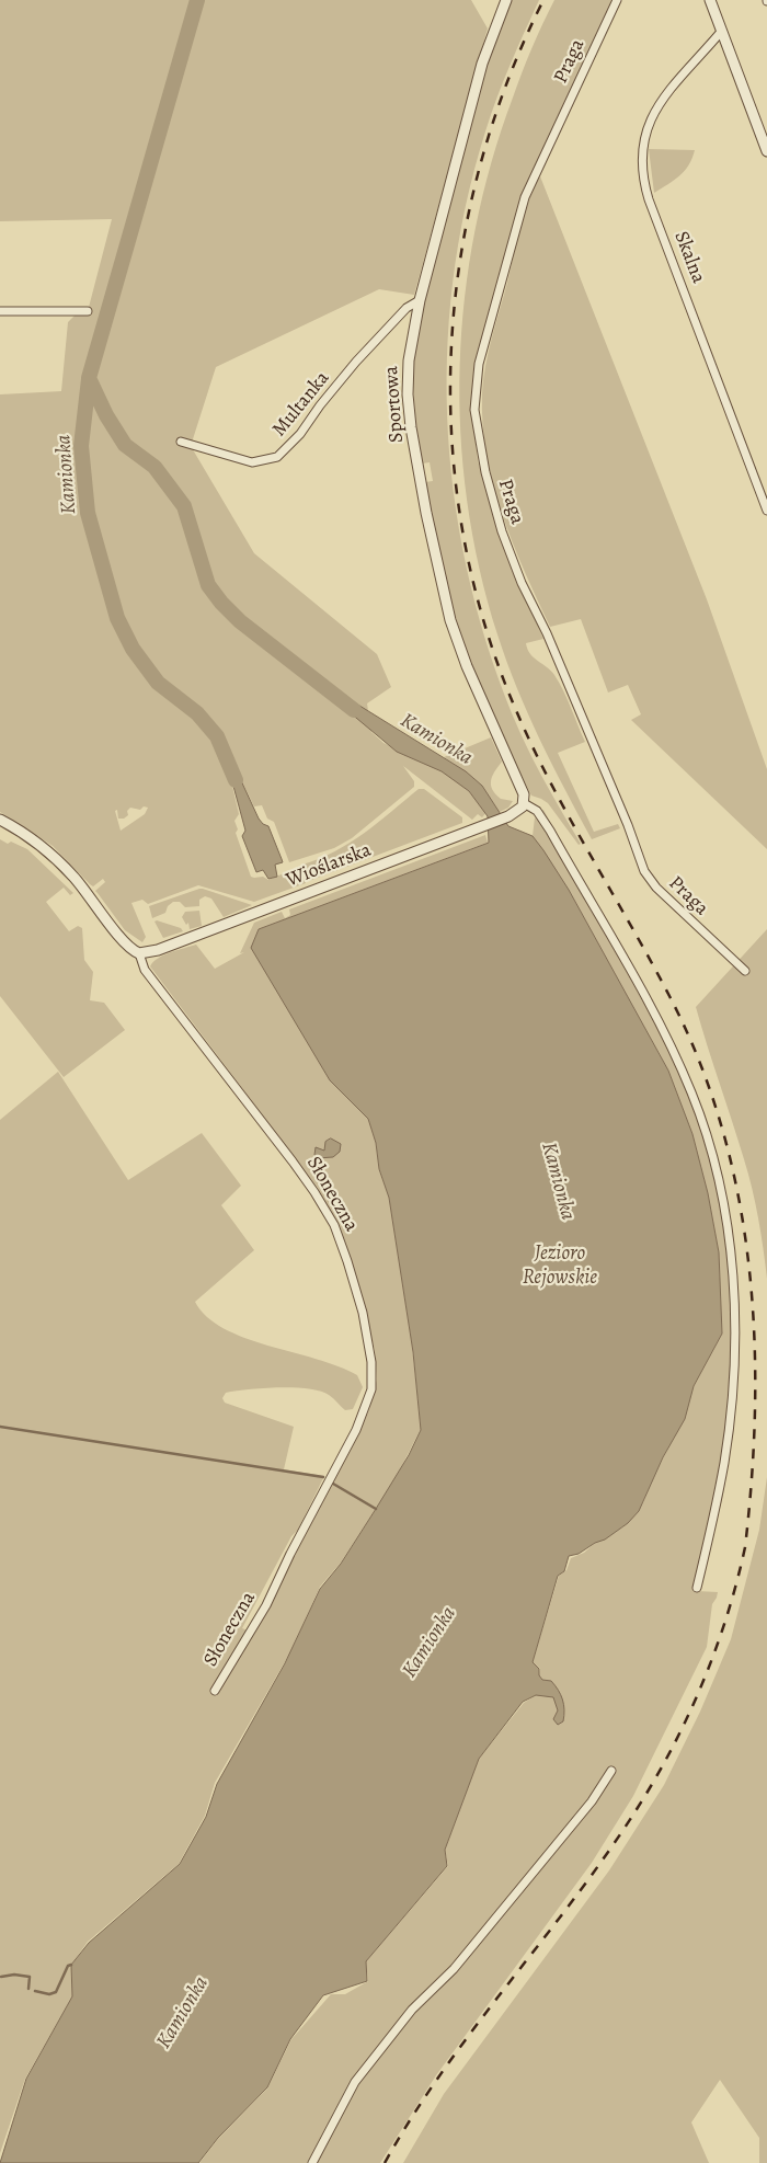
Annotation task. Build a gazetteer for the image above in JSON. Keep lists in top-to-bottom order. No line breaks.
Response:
{"streets":{"street":["Praga","Skalna","Multanka","Sportowa","Wioślarska","Słoneczna"]},"crossings":[["Multanka","Sportowa"],["Sportowa","Wioślarska"],["Wioślarska","Słoneczna"]],"water":["Kamionka","Jezioro Rejowskie"]}
